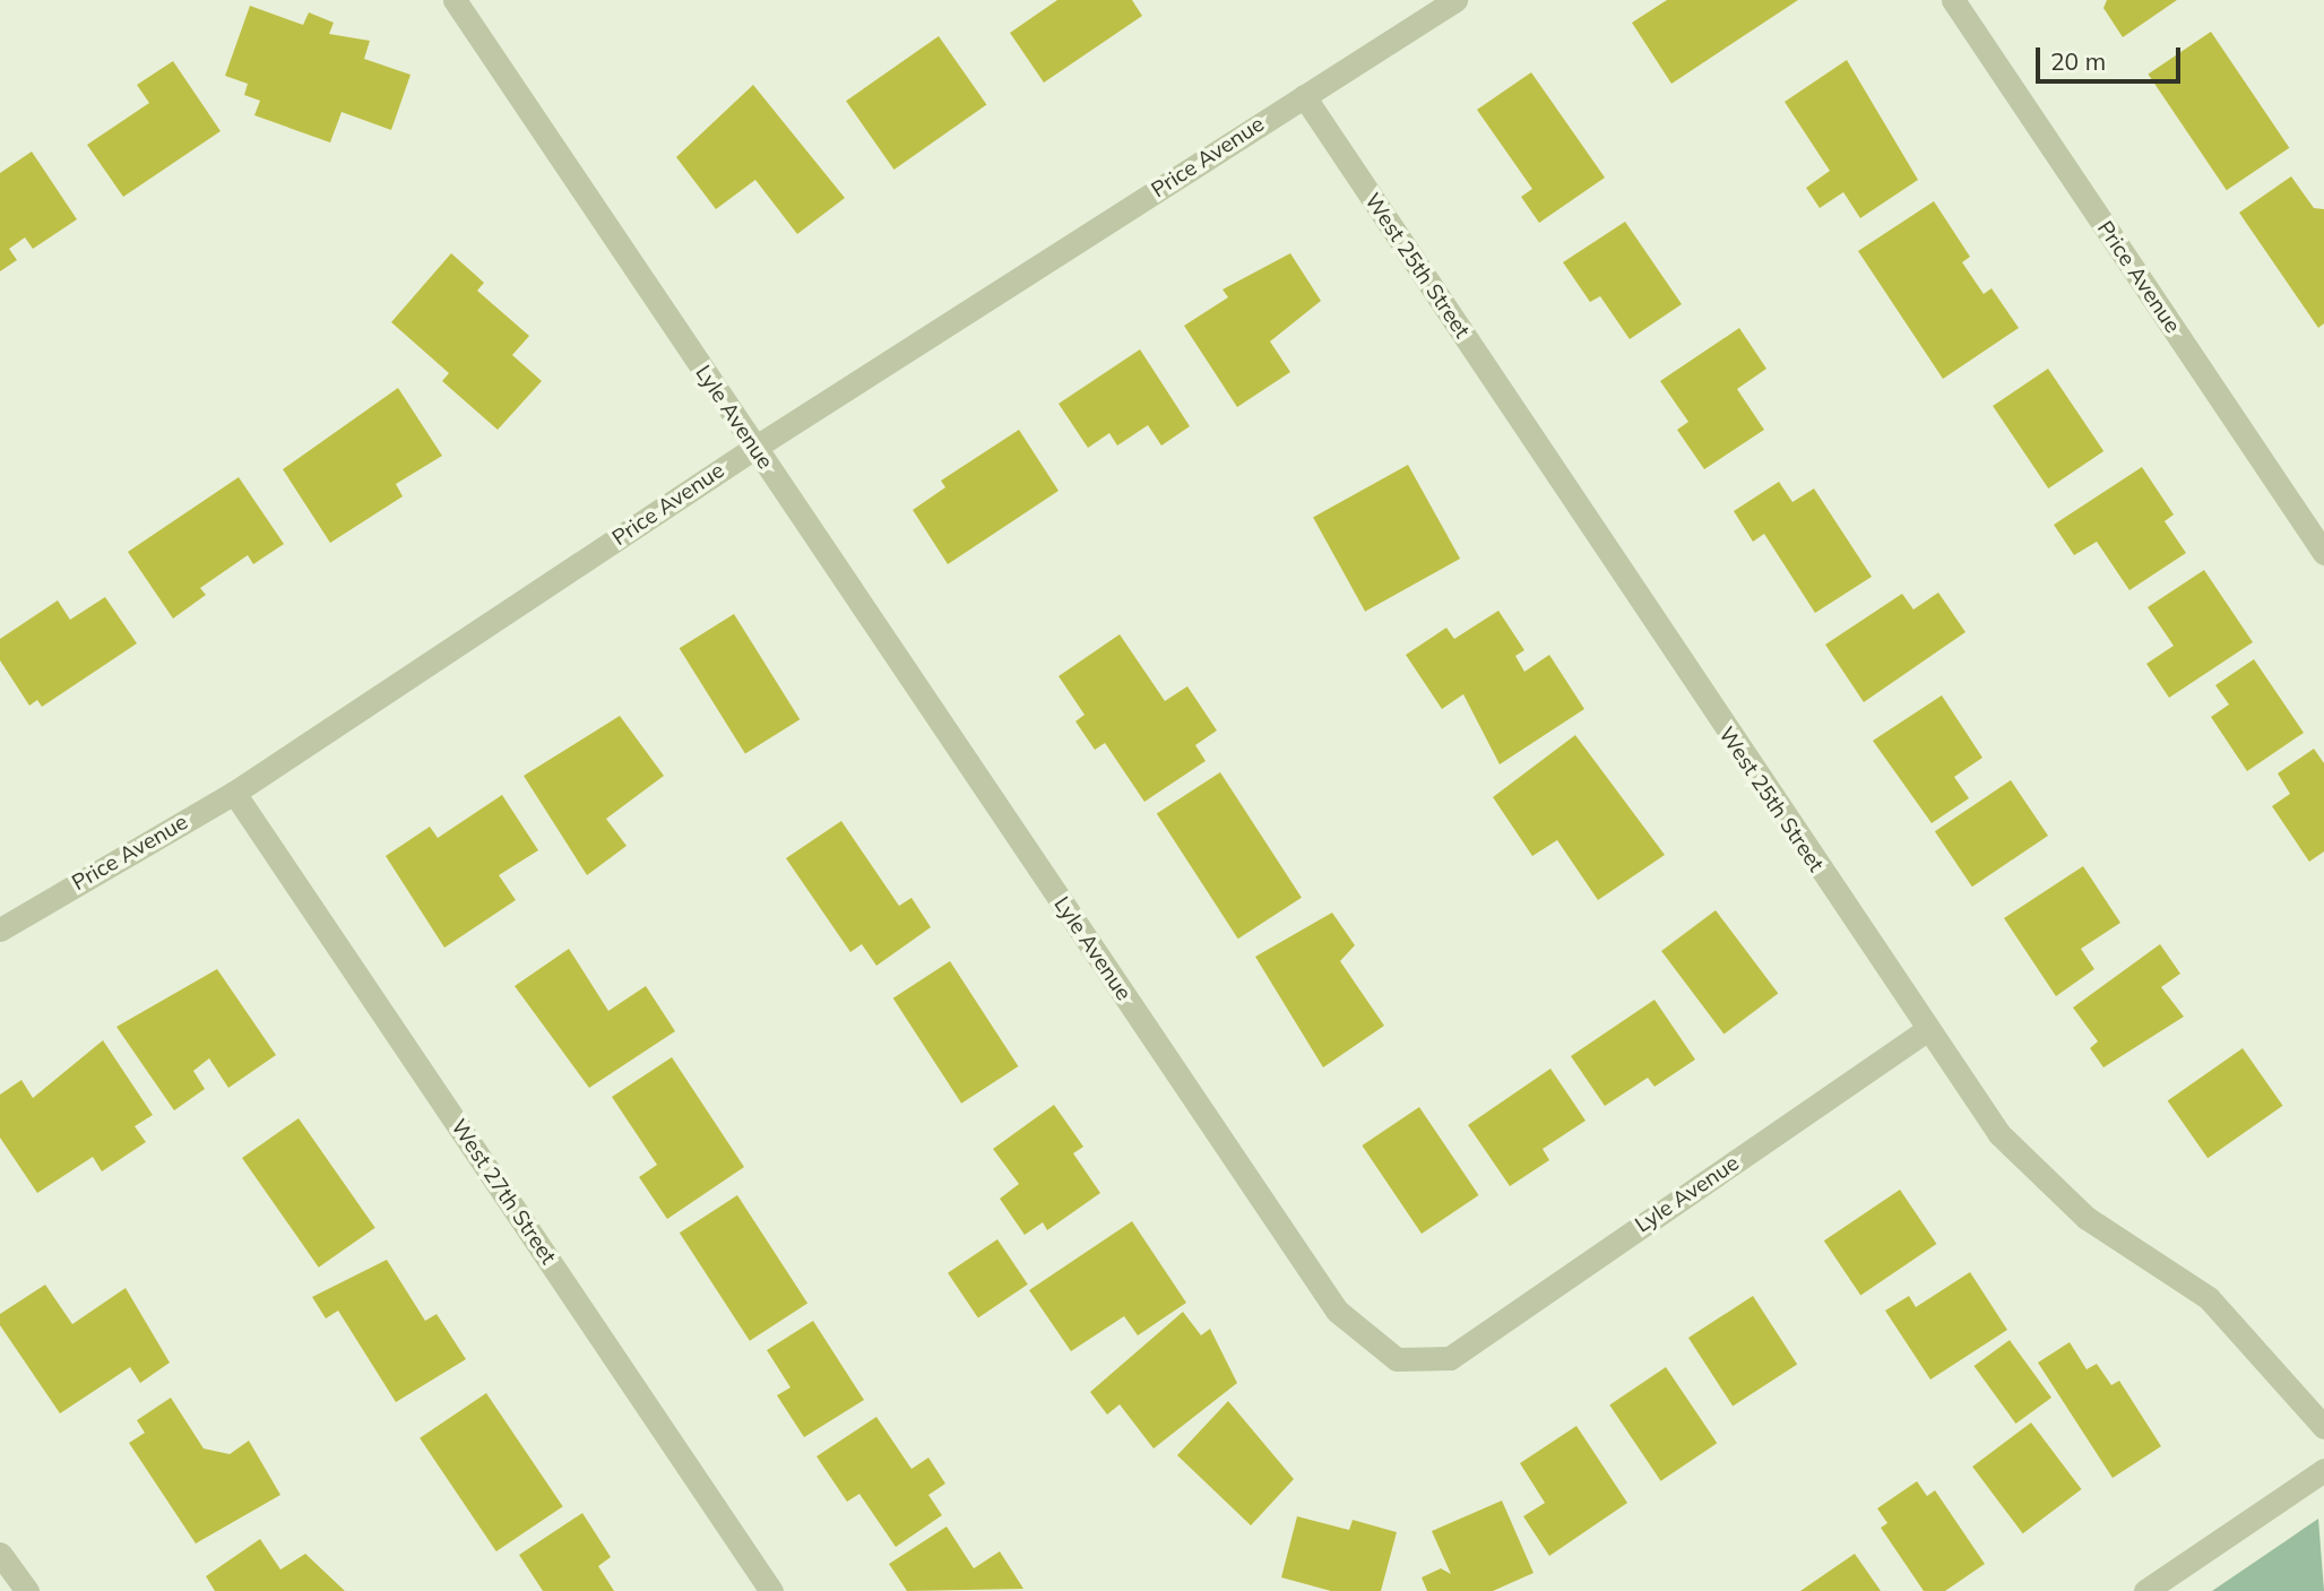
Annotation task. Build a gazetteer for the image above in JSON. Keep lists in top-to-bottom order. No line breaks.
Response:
{"streets":{"street":["Price Avenue","West 25th Street","Lyle Avenue","West 27th Street"]},"crossings":[["Price Avenue","West 25th Street"],["Price Avenue","Lyle Avenue"],["Price Avenue","West 27th Street"],["West 25th Street","Lyle Avenue"]],"scale_bar":"20 m"}
